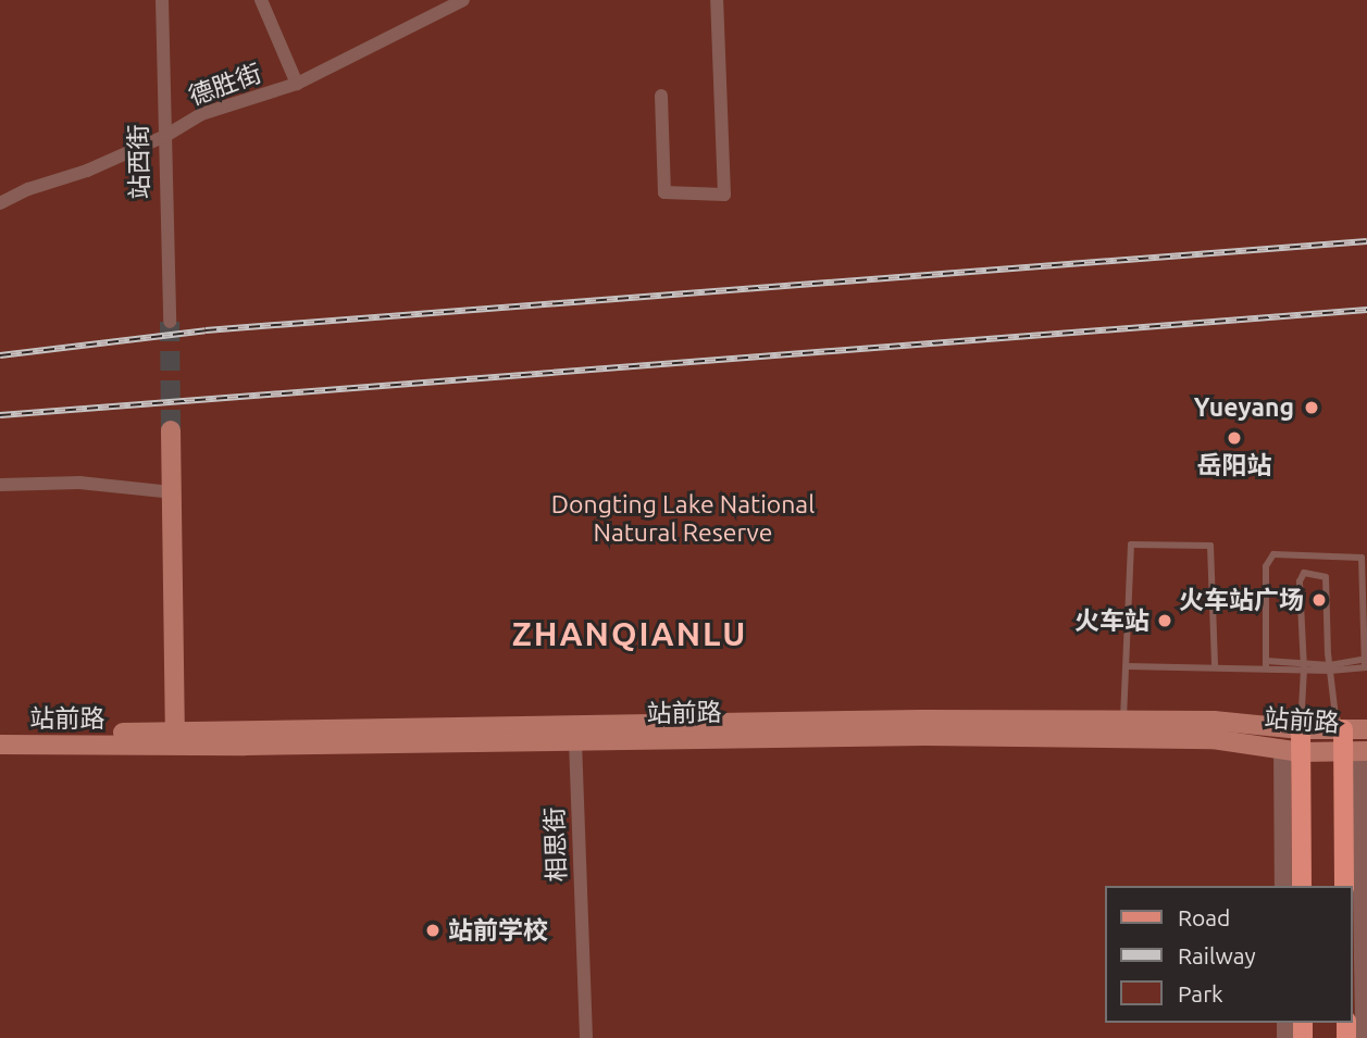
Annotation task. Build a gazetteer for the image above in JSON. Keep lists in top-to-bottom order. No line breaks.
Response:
{"streets":{"main road":["站前路"],"street":["德胜街","站西街","相思街"]},"crossings":[["德胜街","站西街"],["站前路","相思街"]],"districts":["ZHANQIANLU"],"parks":["Dongting Lake National Natural Reserve"],"places":["Yueyang","岳阳站","火车站广场","火车站","站前学校"],"legend":["Road","Railway","Park"]}
